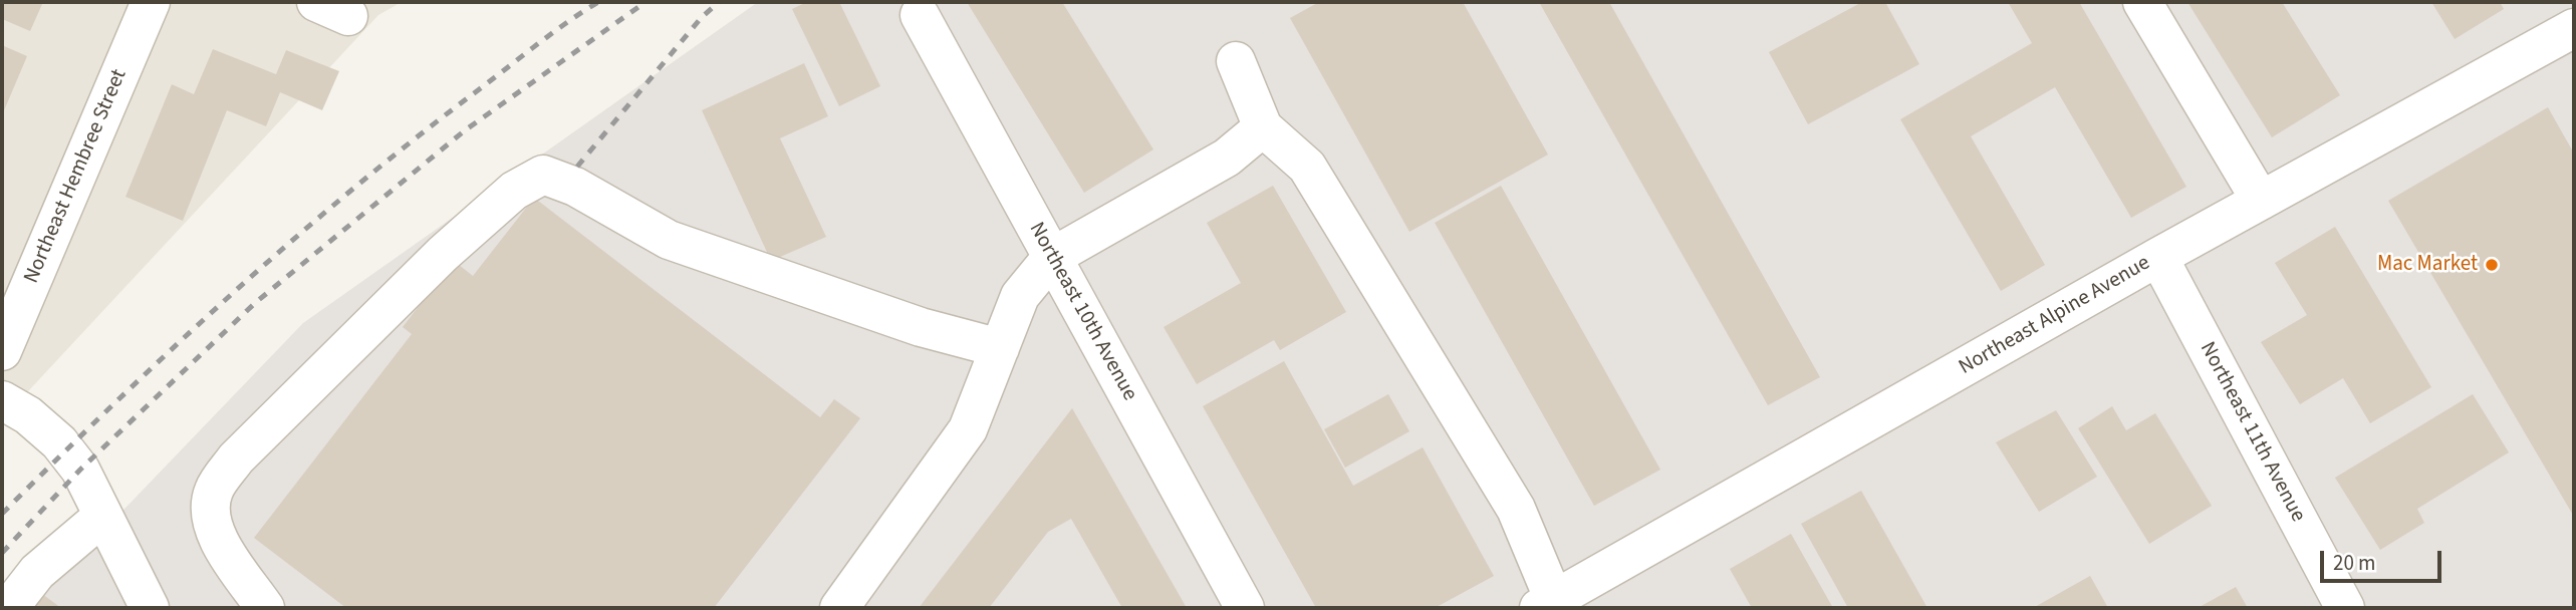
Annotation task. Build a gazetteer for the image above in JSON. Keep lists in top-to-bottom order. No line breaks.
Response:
{"streets":{"street":["Northeast Hembree Street","Northeast 10th Avenue","Northeast Alpine Avenue","Northeast 11th Avenue"]},"crossings":[["Northeast Alpine Avenue","Northeast 11th Avenue"]],"places":["Mac Market"],"scale_bar":"20 m"}
